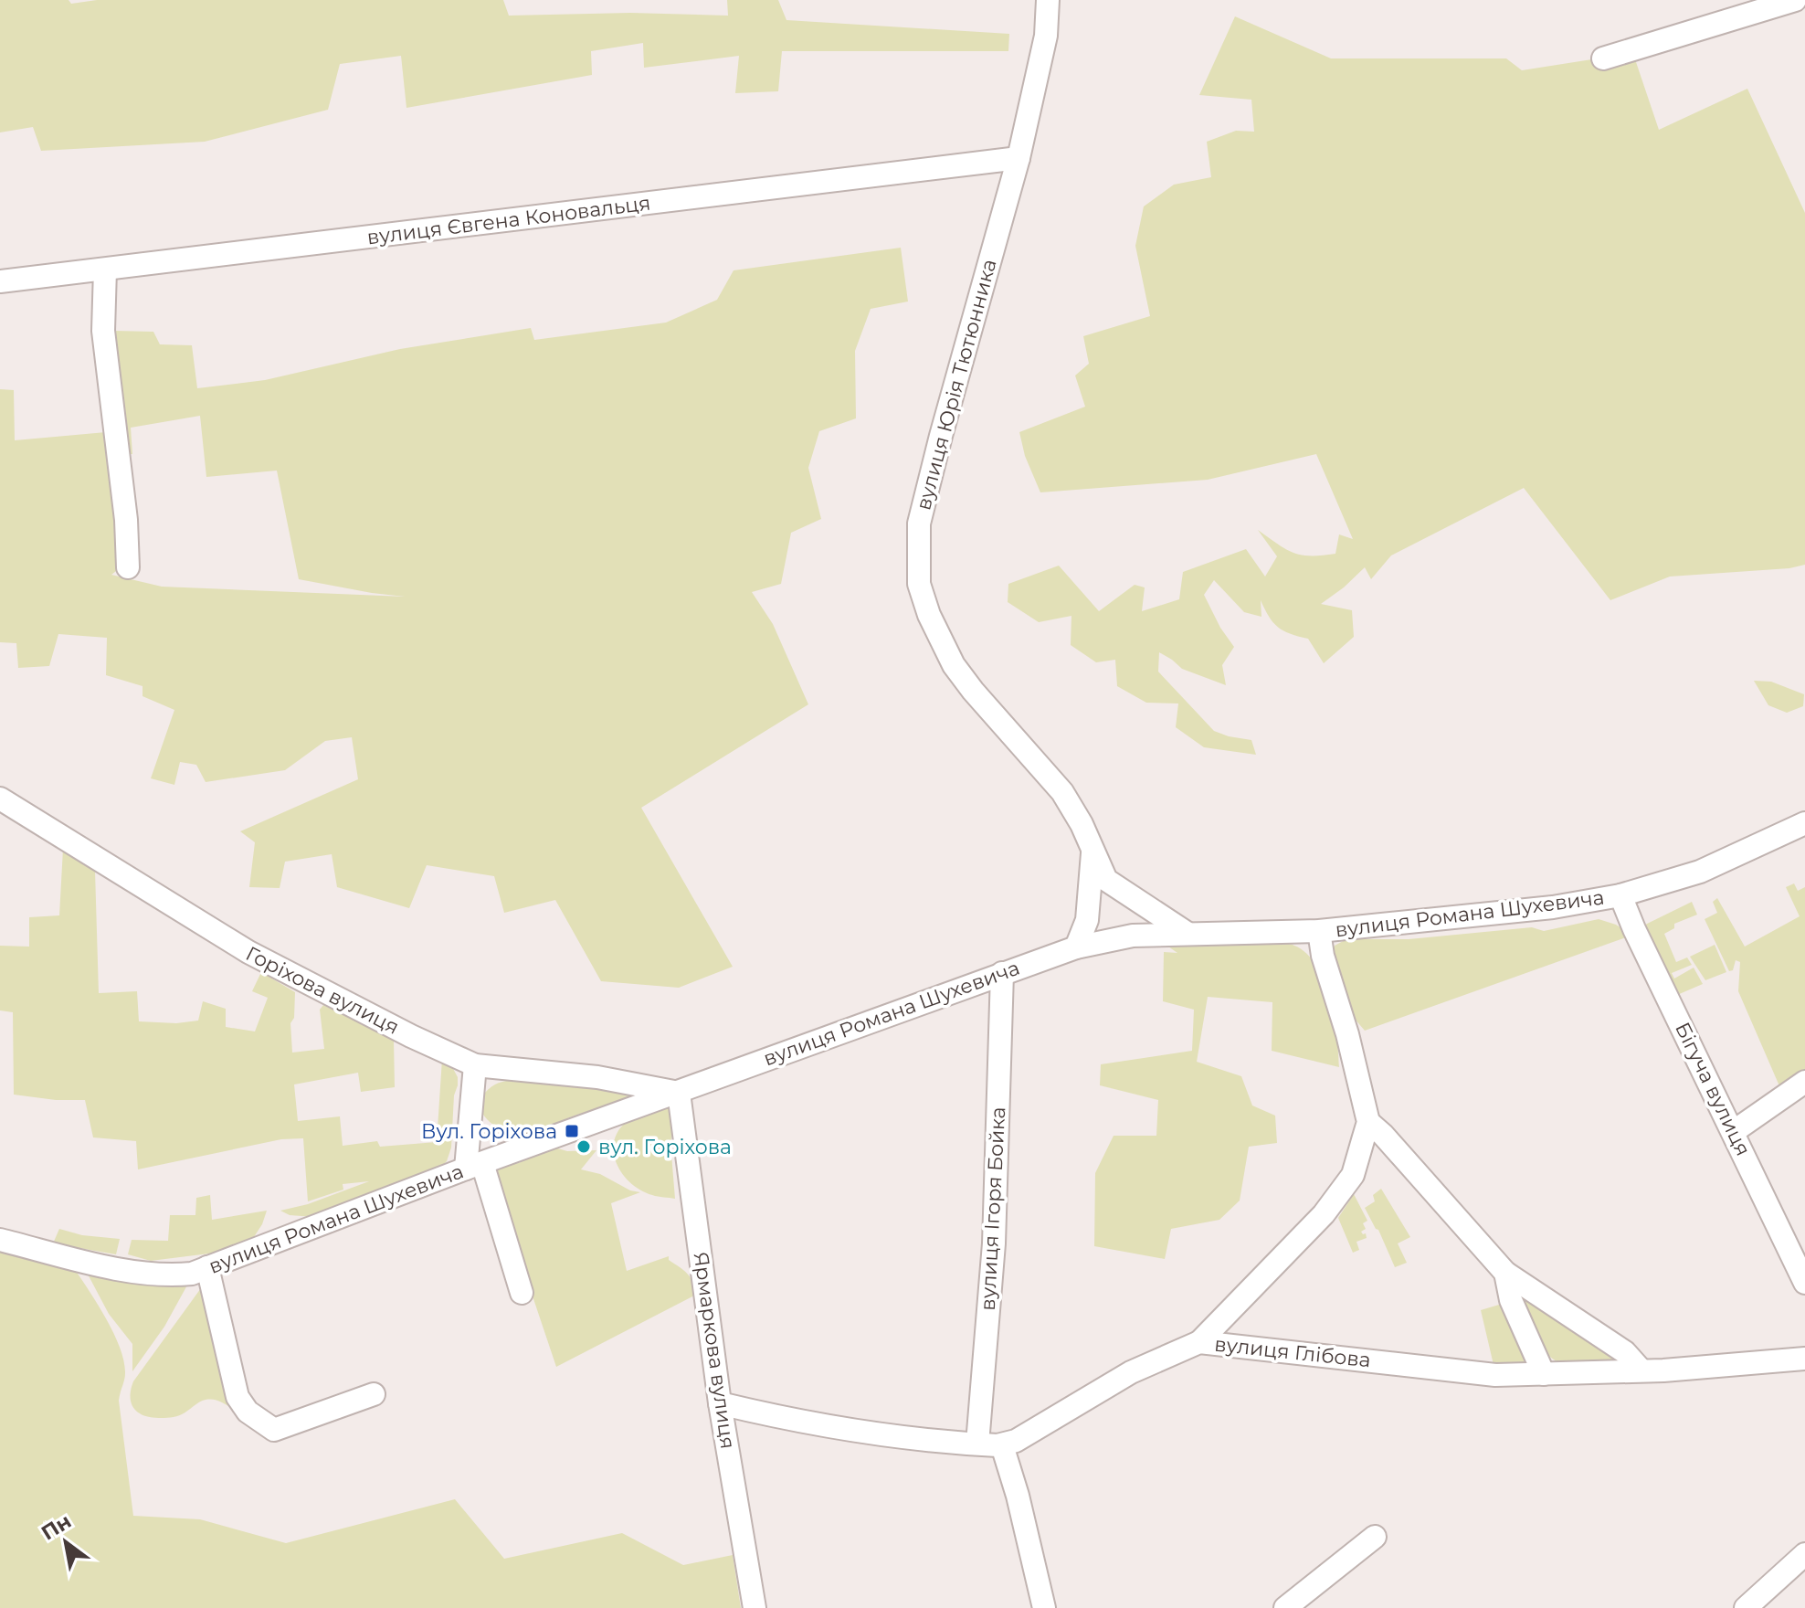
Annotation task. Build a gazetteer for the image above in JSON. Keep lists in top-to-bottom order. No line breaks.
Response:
{"streets":{"street":["вулиця Євгена Коновальця","вулиця Юрія Тютюнника","вулиця Романа Шухевича","Горіхова вулиця","Бігуча вулиця","вулиця Ігоря Бойка","Ярмаркова вулиця","вулиця Глібова"]},"crossings":[["вулиця Євгена Коновальця","вулиця Юрія Тютюнника"],["вулиця Юрія Тютюнника","вулиця Романа Шухевича"],["вулиця Романа Шухевича","Горіхова вулиця"],["вулиця Романа Шухевича","Бігуча вулиця"],["вулиця Романа Шухевича","вулиця Ігоря Бойка"],["вулиця Романа Шухевича","Ярмаркова вулиця"],["Горіхова вулиця","Ярмаркова вулиця"]],"places":{"transit":["Вул. Горіхова"],"other":["вул. Горіхова"]},"north":"top left"}
